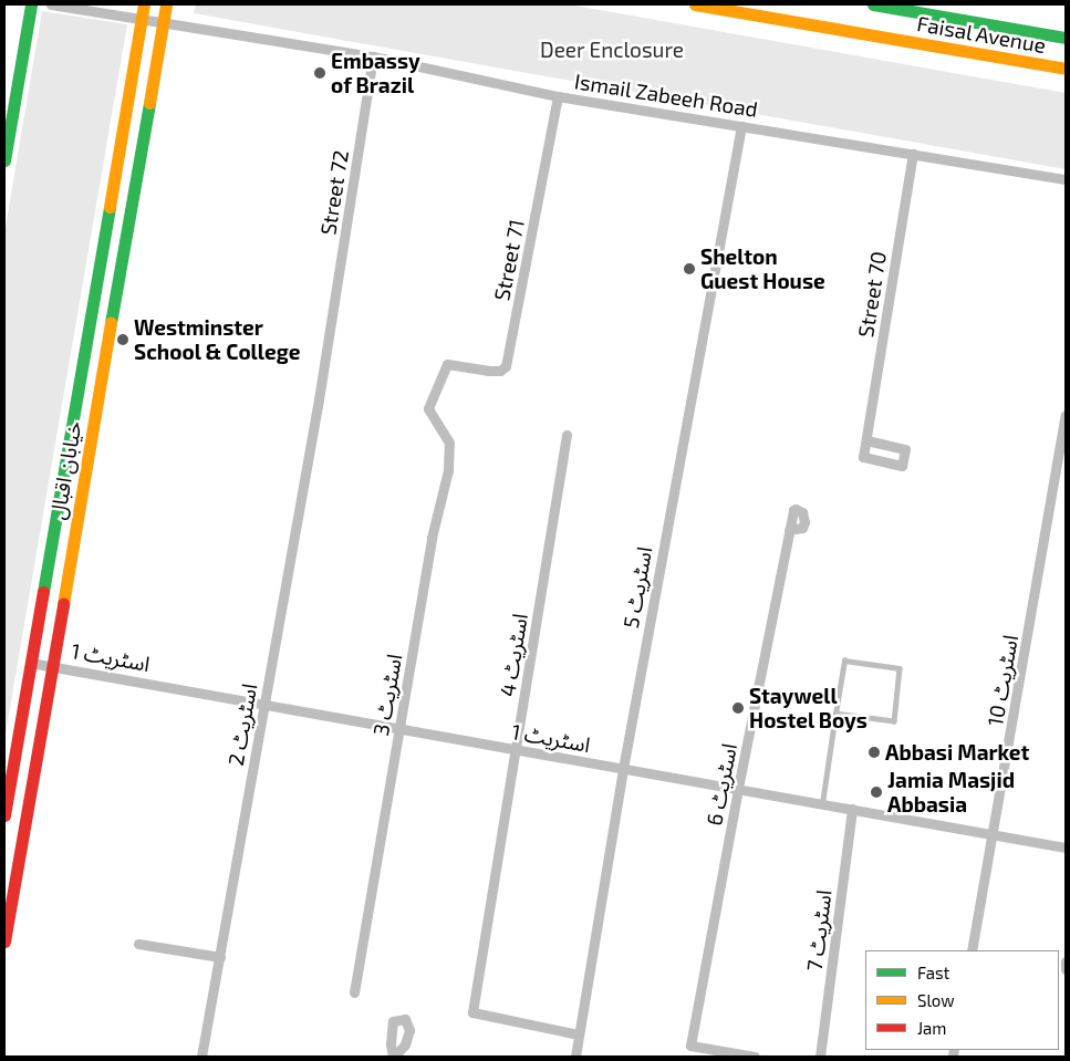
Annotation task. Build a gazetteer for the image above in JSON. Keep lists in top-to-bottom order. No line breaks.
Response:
{"streets":{"main road":["Faisal Avenue","خیابان اقبال"],"street":["Ismail Zabeeh Road","Street 72","Street 71","Street 70","اسٹریٹ 5","اسٹریٹ 4","اسٹریٹ 1","اسٹریٹ 10","اسٹریٹ 3","اسٹریٹ 2","اسٹریٹ 6","اسٹریٹ 7"]},"crossings":[["Ismail Zabeeh Road","Street 72"],["Ismail Zabeeh Road","Street 71"],["Ismail Zabeeh Road","Street 70"],["Ismail Zabeeh Road","خیابان اقبال"],["Ismail Zabeeh Road","اسٹریٹ 5"],["Street 72","اسٹریٹ 2"],["Street 71","اسٹریٹ 3"],["خیابان اقبال","اسٹریٹ 1"],["اسٹریٹ 5","اسٹریٹ 4"],["اسٹریٹ 5","اسٹریٹ 1"],["اسٹریٹ 4","اسٹریٹ 1"],["اسٹریٹ 1","اسٹریٹ 10"],["اسٹریٹ 1","اسٹریٹ 3"],["اسٹریٹ 1","اسٹریٹ 2"],["اسٹریٹ 1","اسٹریٹ 6"],["اسٹریٹ 1","اسٹریٹ 7"]],"parks":["Deer Enclosure"],"places":["Embassy of Brazil","Shelton Guest House","Westminster School & College","Staywell Hostel Boys","Abbasi Market","Jamia Masjid Abbasia"],"legend":["Fast","Slow","Jam"]}
